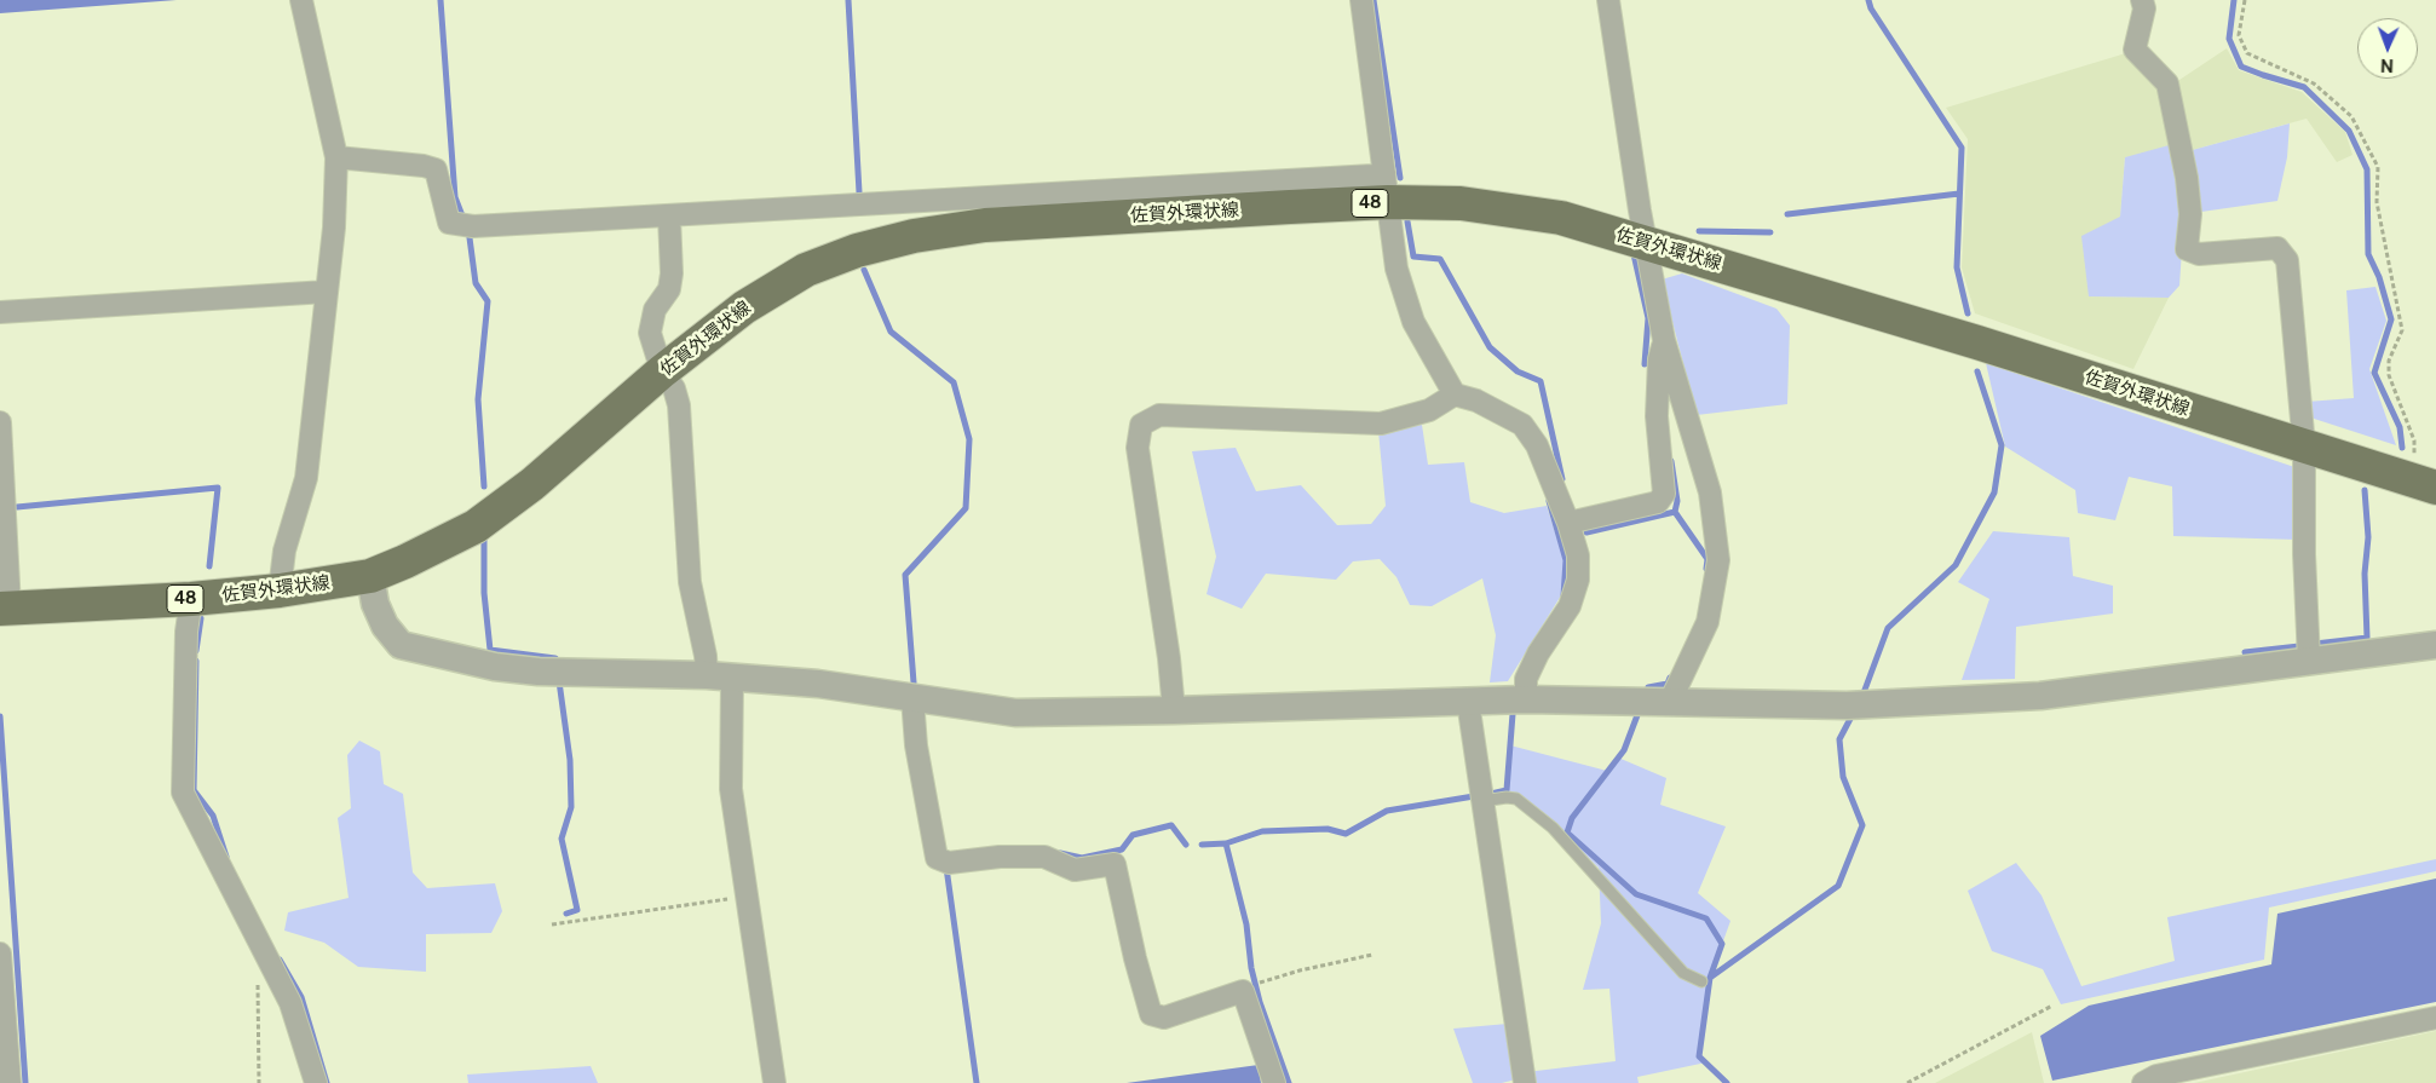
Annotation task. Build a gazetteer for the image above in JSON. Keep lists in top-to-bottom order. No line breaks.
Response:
{"streets":{"main road":["48","佐賀外環状線"]},"north":"bottom"}
